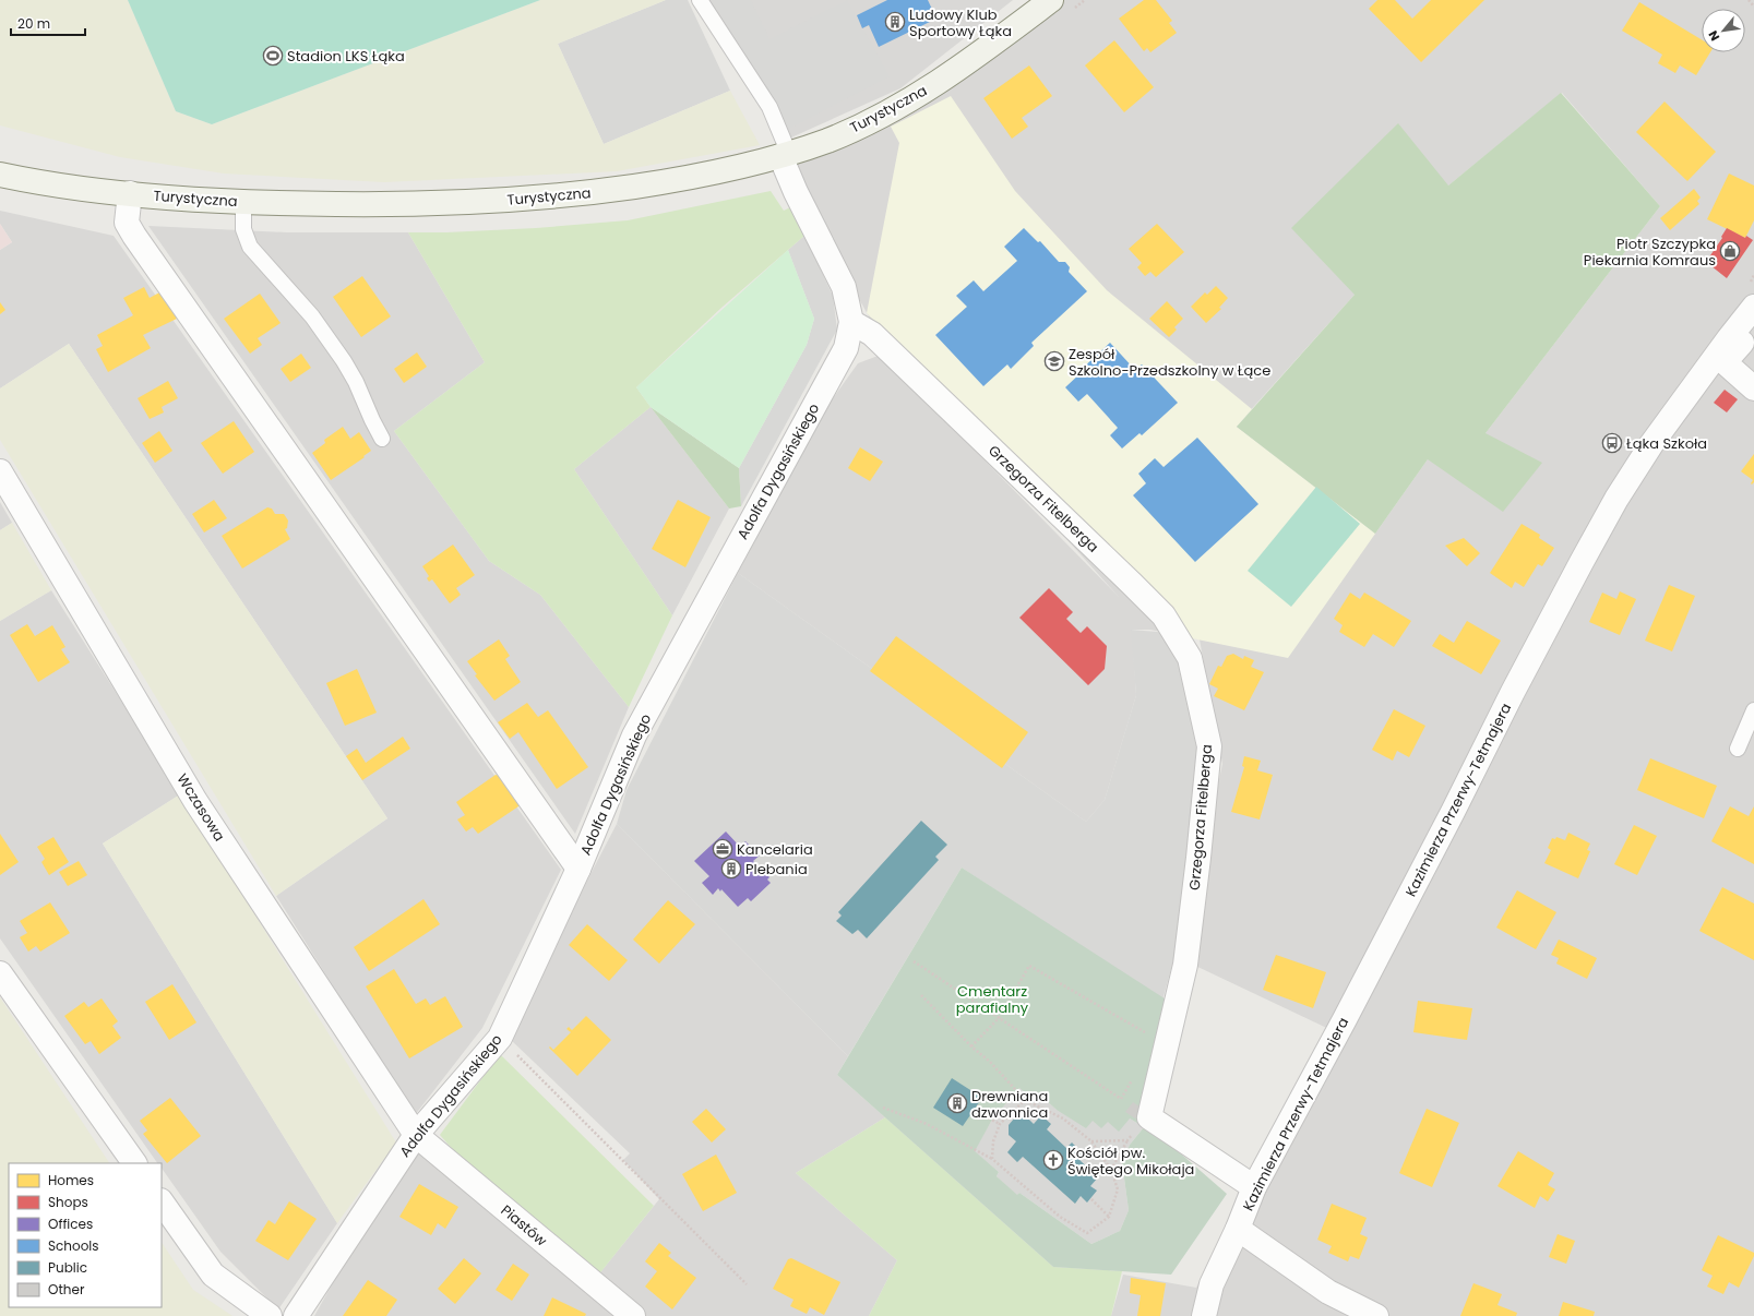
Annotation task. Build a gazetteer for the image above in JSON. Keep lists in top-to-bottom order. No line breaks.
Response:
{"streets":{"main road":["Turystyczna"],"street":["Adolfa Dygasińskiego","Grzegorza Fitelberga","Kazimierza Przerwy-Tetmajera","Wczasowa","Piastów"]},"crossings":[["Turystyczna","Adolfa Dygasińskiego"],["Adolfa Dygasińskiego","Grzegorza Fitelberga"],["Adolfa Dygasińskiego","Wczasowa"],["Adolfa Dygasińskiego","Piastów"],["Wczasowa","Piastów"]],"parks":["Cmentarz parafialny"],"places":{"building":["Ludowy Klub Sportowy Łąka","Plebania","Drewniana dzwonnica"],"sports":["Stadion LKS Łąka"],"shop":["Piotr Szczypka Piekarnia Komraus"],"school or university":["Zespół Szkolno-Przedszkolny w Łące"],"bus stop":["Łąka Szkoła"],"office":["Kancelaria"],"church":["Kościół pw. Świętego Mikołaja"]},"legend":["Homes","Shops","Offices","Schools","Public","Other"],"scale_bar":"20 m","north":"bottom left"}
